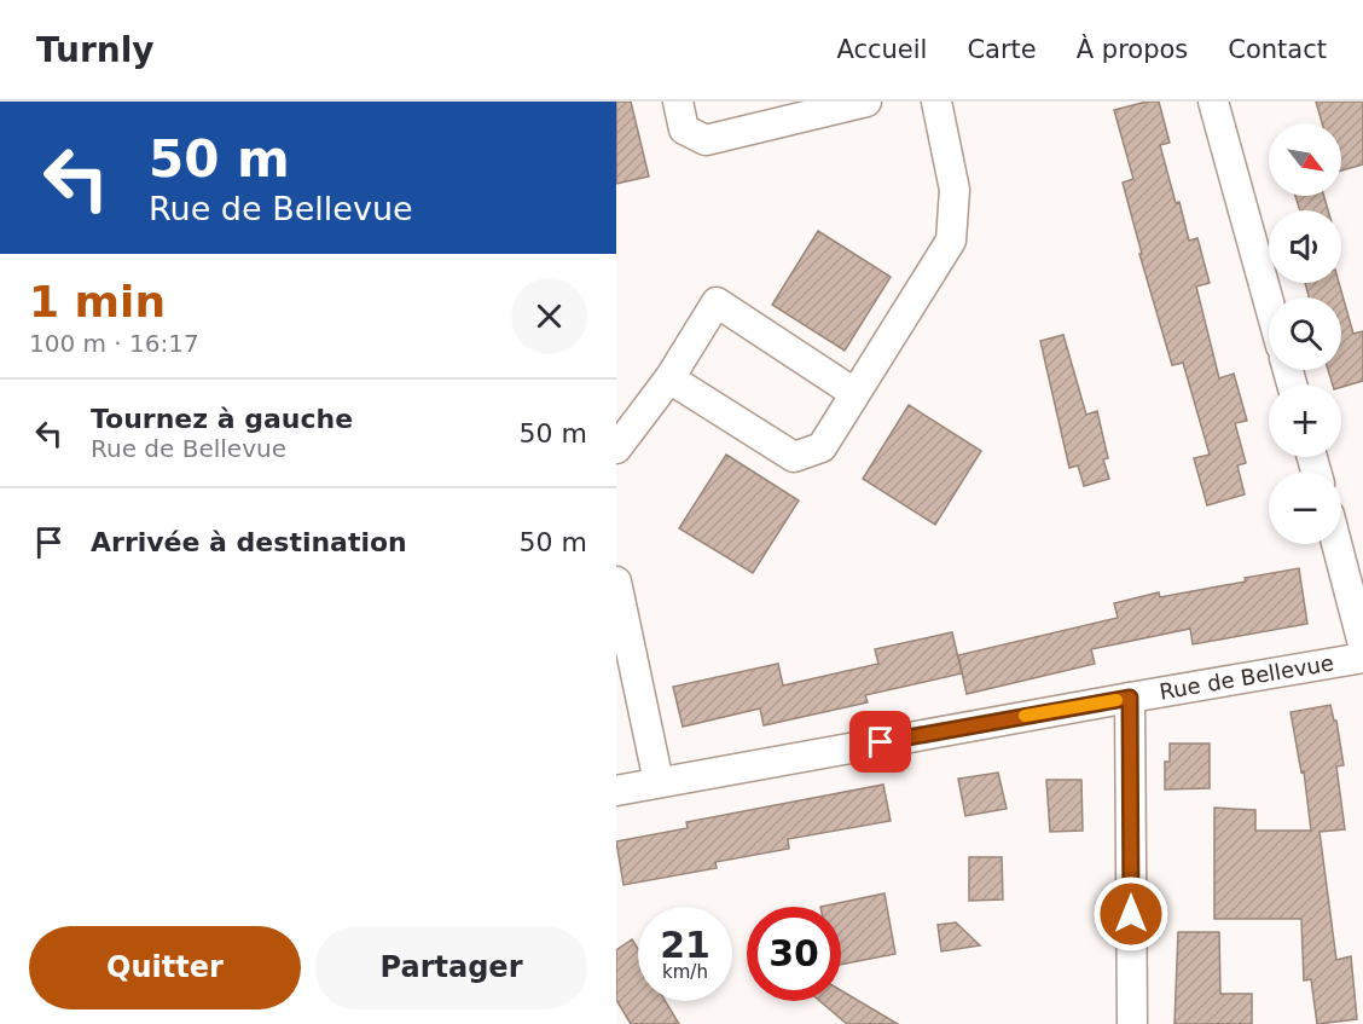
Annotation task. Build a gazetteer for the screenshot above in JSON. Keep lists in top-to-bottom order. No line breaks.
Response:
{"streets":{"street":["Rue de Bellevue"]},"north":"bottom right","page":{"header":"Turnly","nav":["Accueil","Carte","À propos","Contact"],"turn":["50 m","Rue de Bellevue"],"map_buttons":["+","−"],"heading":["1 min","100 m · 16:17"],"list":[{"name":"Tournez à gauche","note":"Rue de Bellevue","value":"50 m"},{"name":"Arrivée à destination","value":"50 m"}],"speed":"21 km/h","limit":"30","buttons":["Quitter","Partager"]}}
